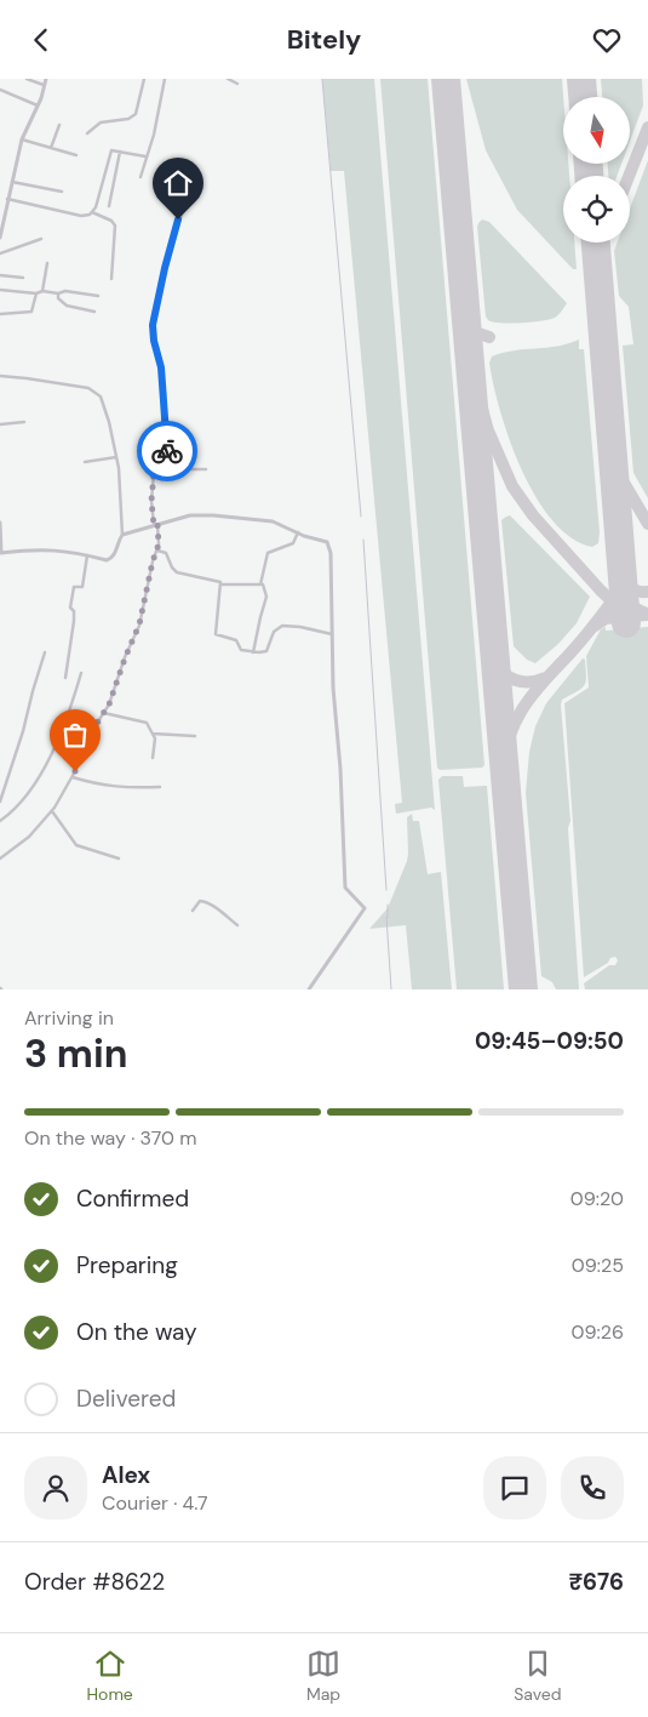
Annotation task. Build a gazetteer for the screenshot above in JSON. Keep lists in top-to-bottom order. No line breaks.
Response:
{"north":"bottom","page":{"header":"Bitely","heading":["3 min","Arriving in","09:45–09:50"],"panel":["Alex","Courier · 4.7","Order #8622","₹676"],"bar":"On the way · 370 m","list":[["Confirmed","09:20"],["Preparing","09:25"],["On the way","09:26"],"Delivered"],"tabs":["Home","Map","Saved"]}}
